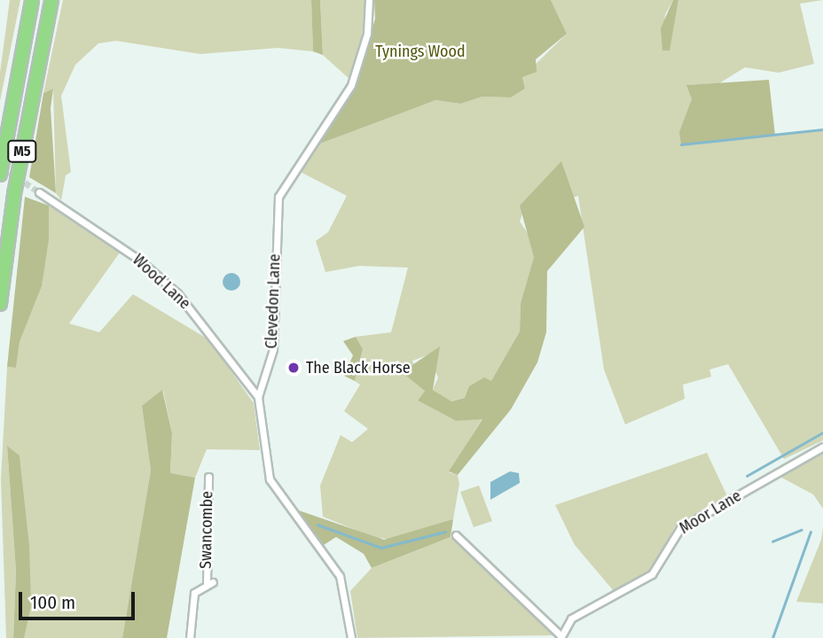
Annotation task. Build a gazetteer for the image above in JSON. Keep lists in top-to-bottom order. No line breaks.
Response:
{"streets":{"highway":["M5"],"street":["Wood Lane","Clevedon Lane","Moor Lane","Swancombe"]},"crossings":[["Wood Lane","Clevedon Lane"]],"parks":["Tynings Wood"],"places":["The Black Horse"],"scale_bar":"100 m"}
